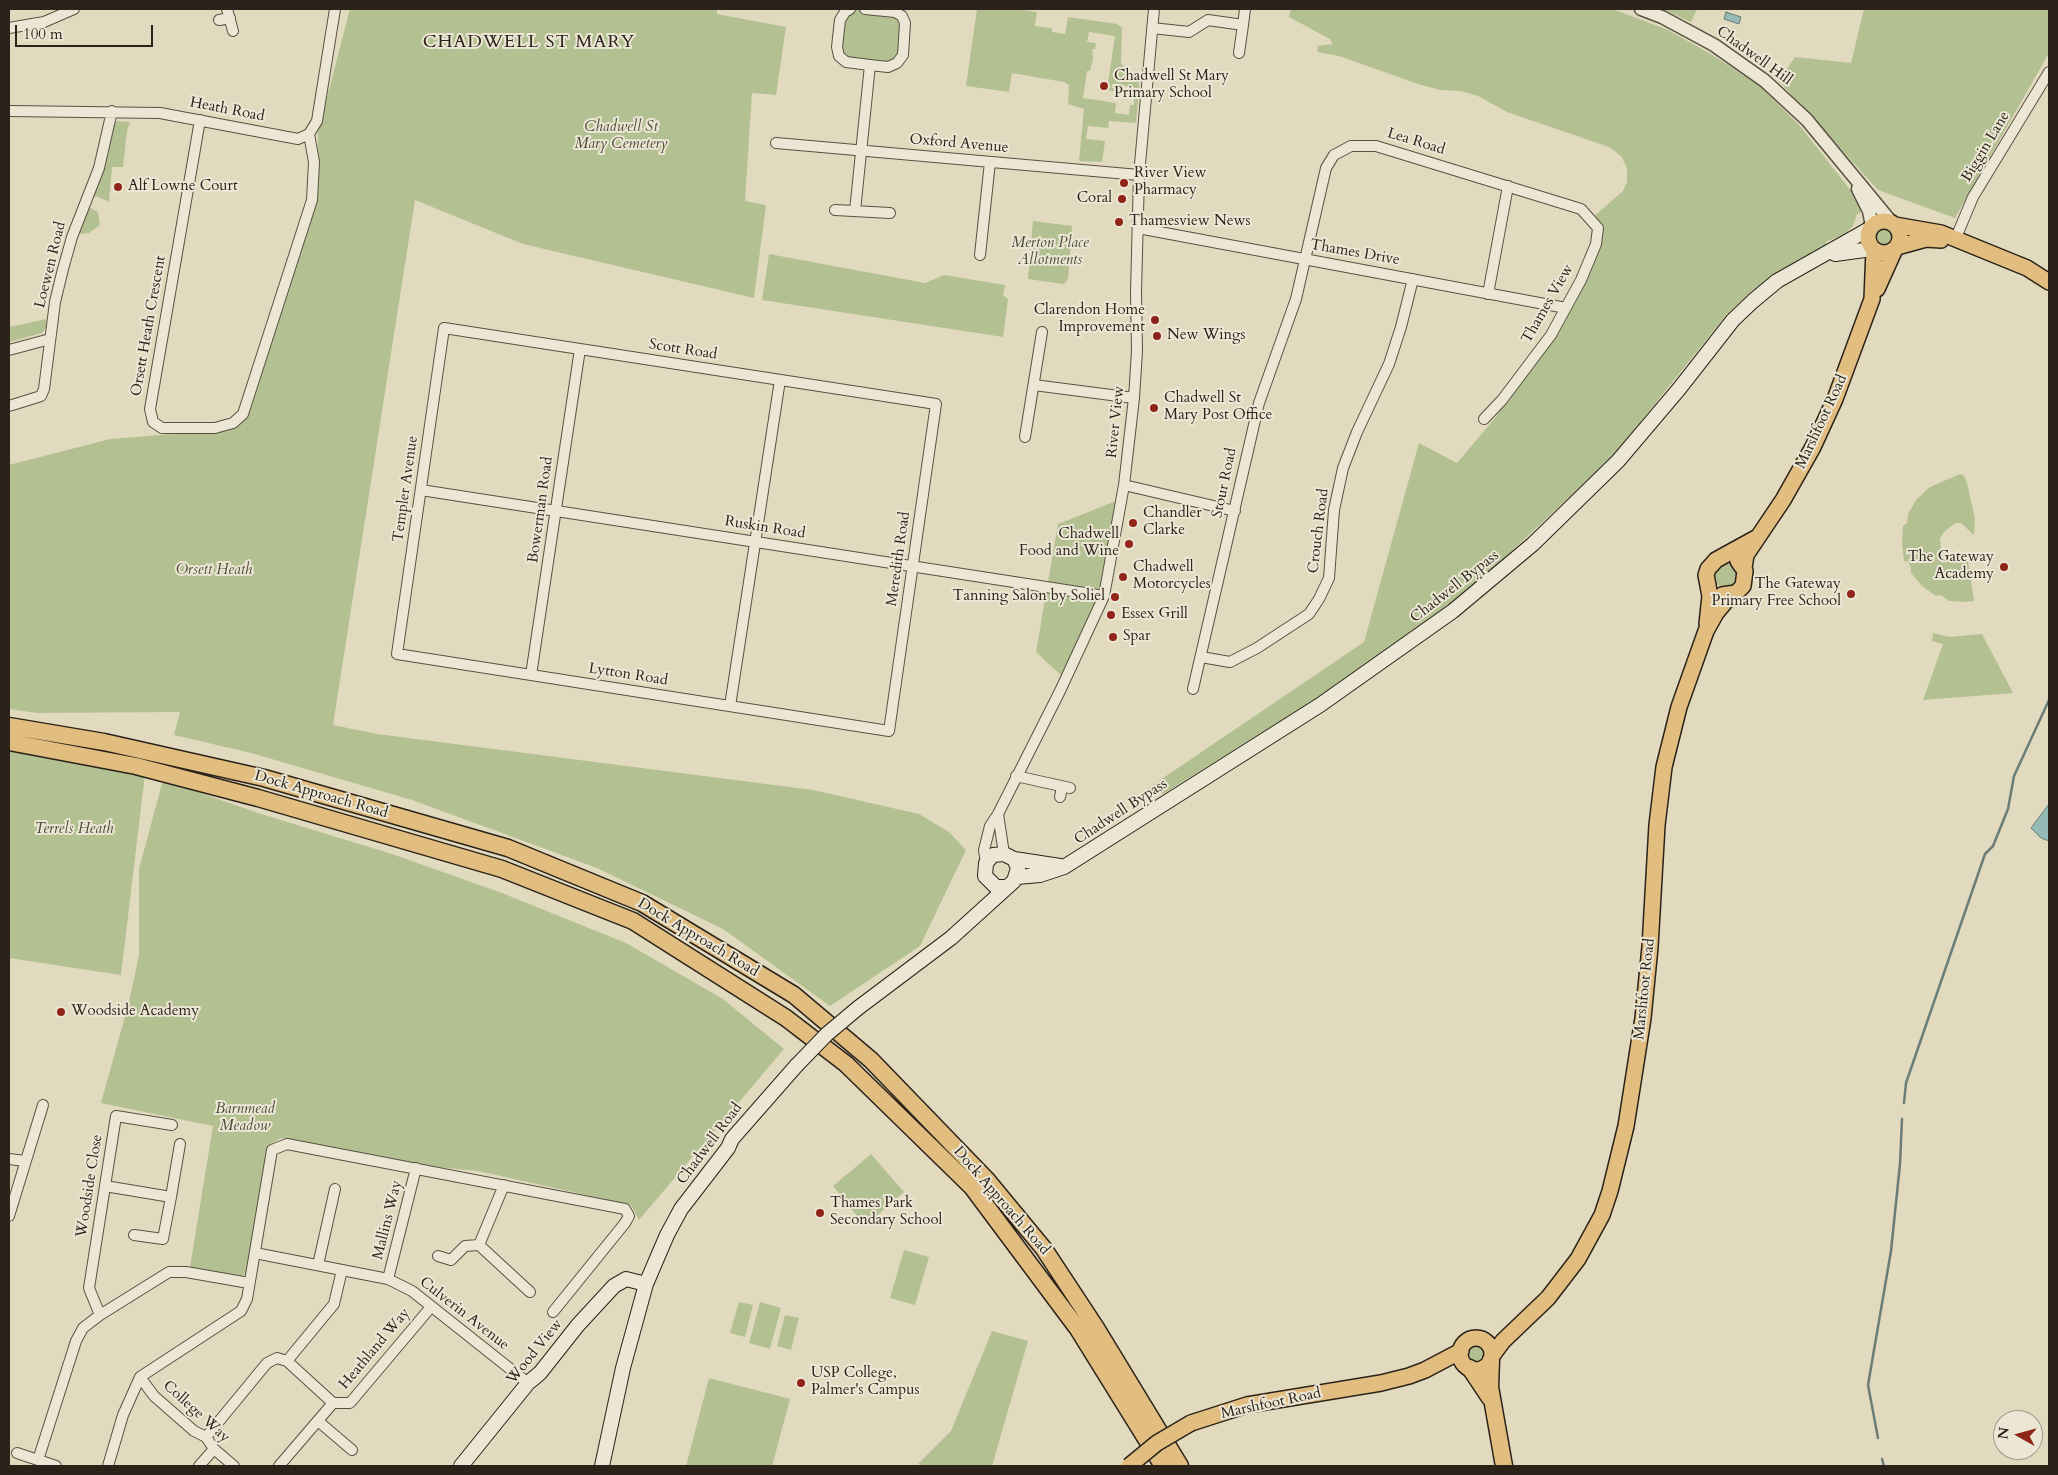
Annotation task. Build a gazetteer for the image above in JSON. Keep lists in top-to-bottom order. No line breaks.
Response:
{"streets":{"highway":["Dock Approach Road"],"main road":["Marshfoot Road","Chadwell Bypass","Chadwell Road","Wood View"],"street":["Chadwell Hill","Heath Road","Lea Road","Oxford Avenue","Biggin Lane","Thames Drive","Loewen Road","Thames View","Orsett Heath Crescent","Scott Road","River View","Stour Road","Templer Avenue","Bowerman Road","Ruskin Road","Crouch Road","Meredith Road","Lytton Road","Woodside Close","Mallins Way","Culverin Avenue","Heathland Way","College Way"]},"crossings":[["Chadwell Hill","Marshfoot Road"],["Chadwell Hill","Chadwell Bypass"],["Heath Road","Loewen Road"],["Heath Road","Orsett Heath Crescent"],["Lea Road","Thames Drive"],["Lea Road","Thames View"],["Lea Road","Stour Road"],["Oxford Avenue","River View"],["Thames Drive","Thames View"],["Thames Drive","River View"],["Thames Drive","Stour Road"],["Thames Drive","Crouch Road"],["Scott Road","Templer Avenue"],["Scott Road","Bowerman Road"],["Scott Road","Meredith Road"],["River View","Ruskin Road"],["River View","Chadwell Bypass"],["River View","Chadwell Road"],["Marshfoot Road","Chadwell Bypass"],["Stour Road","Crouch Road"],["Templer Avenue","Ruskin Road"],["Templer Avenue","Lytton Road"],["Bowerman Road","Ruskin Road"],["Bowerman Road","Lytton Road"],["Ruskin Road","Meredith Road"],["Meredith Road","Lytton Road"],["Chadwell Bypass","Chadwell Road"],["Chadwell Road","Wood View"],["Mallins Way","Culverin Avenue"],["Culverin Avenue","Heathland Way"],["Culverin Avenue","Wood View"]],"districts":["CHADWELL ST MARY"],"parks":["Chadwell St Mary Cemetery","Merton Place Allotments","Orsett Heath","Terrels Heath","Barnmead Meadow"],"places":["Chadwell St Mary Primary School","River View Pharmacy","Alf Lowne Court","Coral","Thamesview News","Clarendon Home Improvement","New Wings","Chadwell St Mary Post Office","Chandler Clarke","Chadwell Food and Wine","The Gateway Academy","Chadwell Motorcycles","The Gateway Primary Free School","Tanning Salon by Soliel","Essex Grill","Spar","Woodside Academy","Thames Park Secondary School","USP College, Palmer's Campus"],"scale_bar":"100 m","north":"left"}
